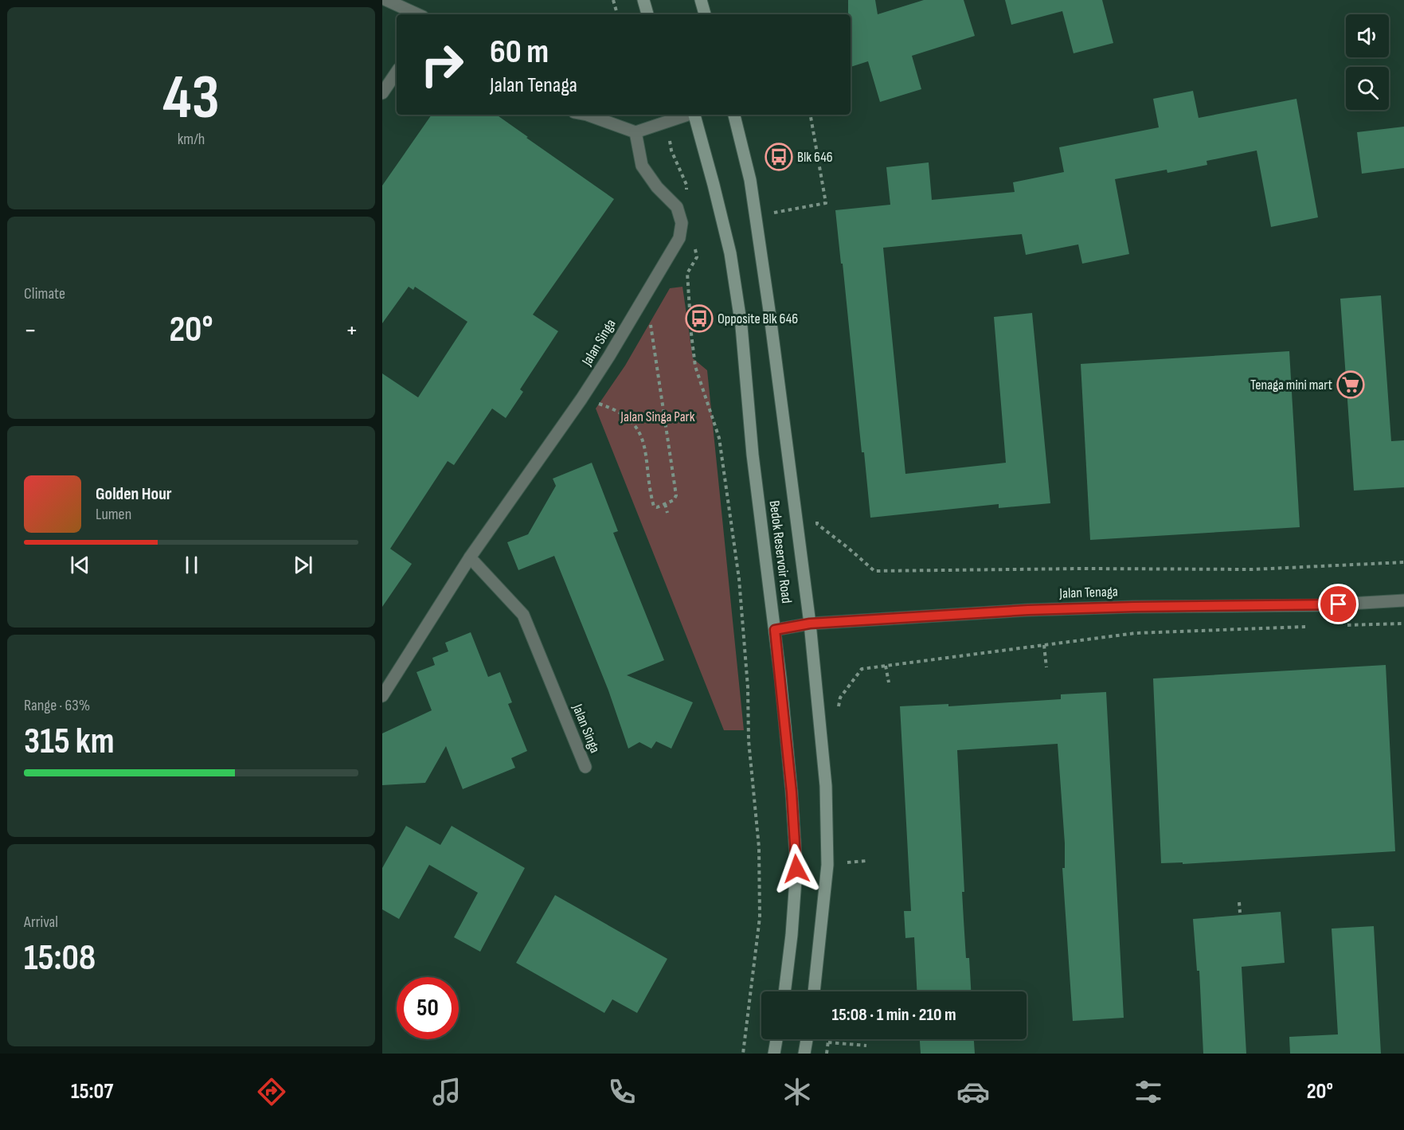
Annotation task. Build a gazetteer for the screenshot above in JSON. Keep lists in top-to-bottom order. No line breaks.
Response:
{"streets":{"main road":["Bedok Reservoir Road"],"street":["Jalan Singa","Jalan Tenaga"]},"crossings":[["Bedok Reservoir Road","Jalan Tenaga"]],"parks":["Jalan Singa Park"],"places":{"bus stop":["Blk 646","Opposite Blk 646"],"supermarket":["Tenaga mini mart"]},"page":{"tile":[["43","km/h"],"Climate",["Range · 63%","315 km"],["Arrival","15:08"]],"turn":["60 m","Jalan Tenaga"],"heat":["−","20°","+"],"song":["Golden Hour","Lumen"],"limit":"50","trip":"15:08 · 1 min · 210 m","tabs":["15:07","20°"]}}
